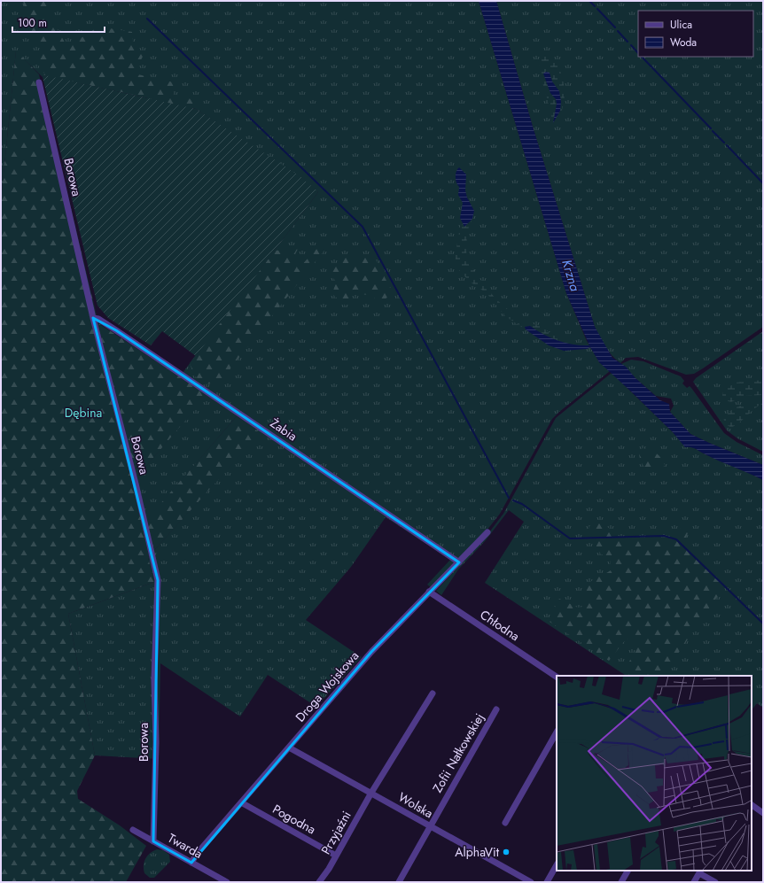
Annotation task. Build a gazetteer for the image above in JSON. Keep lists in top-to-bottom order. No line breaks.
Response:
{"streets":{"street":["Borowa","Żabia","Chłodna","Droga Wojskowa","Zofii Nałkowskiej","Wolska","Pogodna","Przyjaźni","Twarda"]},"crossings":[["Borowa","Żabia"],["Borowa","Twarda"],["Żabia","Droga Wojskowa"],["Chłodna","Droga Wojskowa"],["Droga Wojskowa","Wolska"],["Droga Wojskowa","Pogodna"],["Droga Wojskowa","Twarda"],["Zofii Nałkowskiej","Wolska"],["Wolska","Przyjaźni"],["Pogodna","Przyjaźni"]],"water":["Krzna"],"parks":["Dębina"],"places":["AlphaVit"],"legend":["Ulica","Woda"],"scale_bar":"100 m"}
